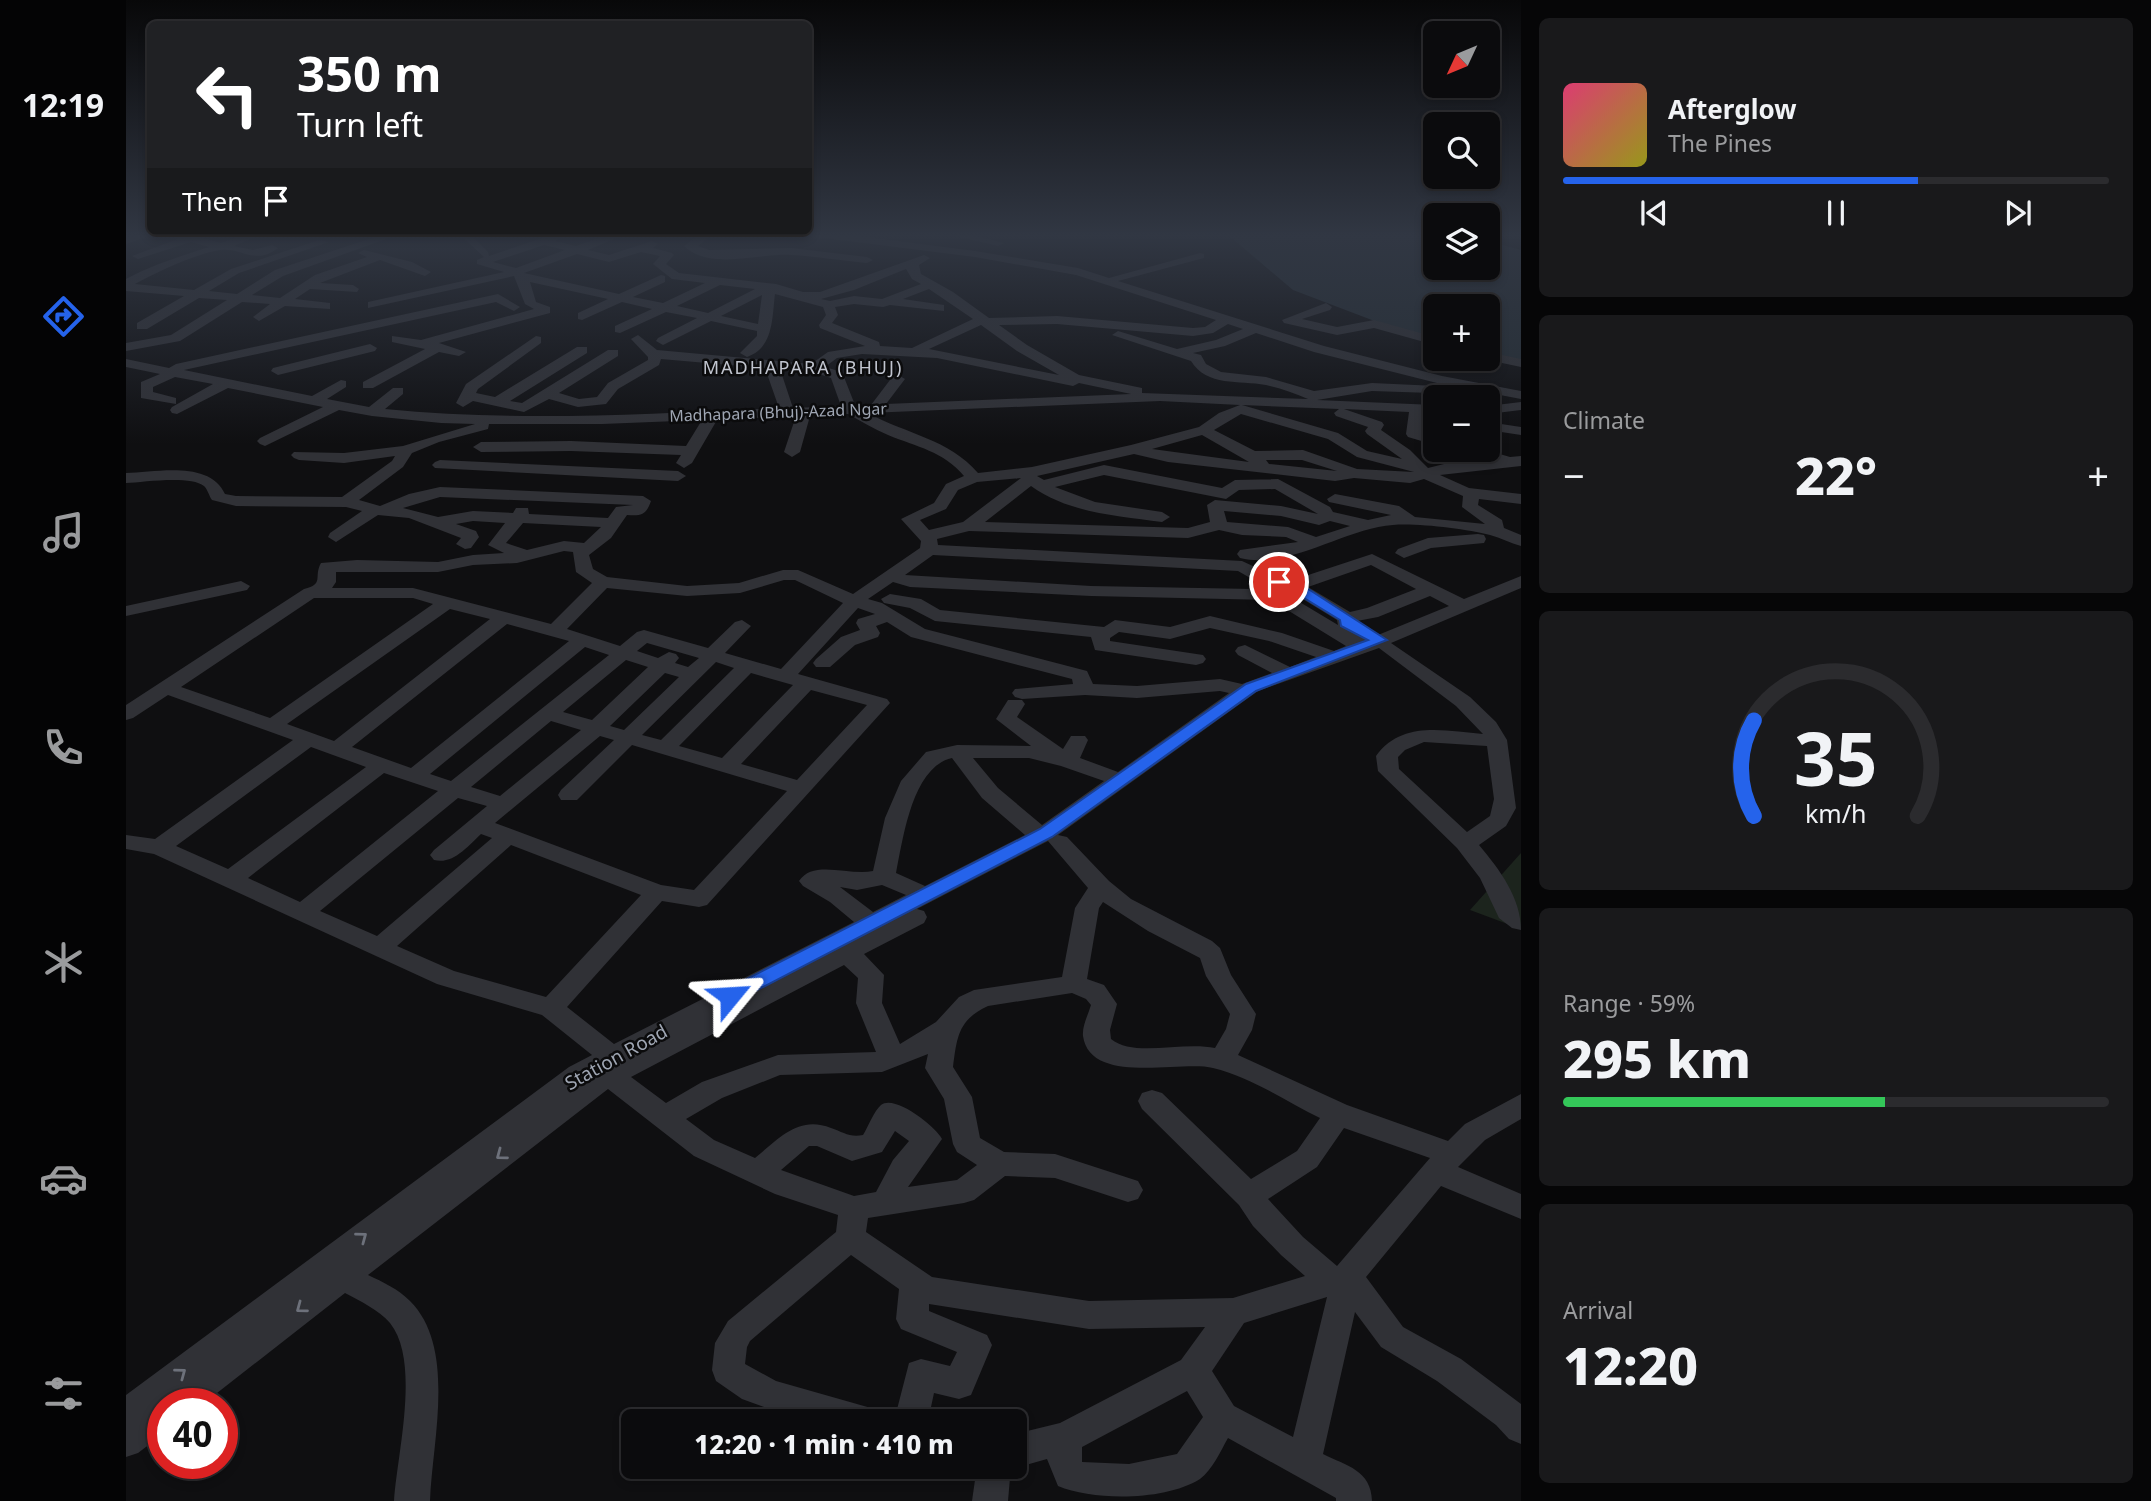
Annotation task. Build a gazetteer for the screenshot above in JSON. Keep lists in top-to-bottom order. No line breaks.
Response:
{"streets":{"street":["Madhapara (Bhuj)-Azad Ngar","Station Road"]},"districts":["MADHAPARA (BHUJ)"],"north":"bottom left","page":{"tabs":"12:19","map_buttons":["+","−"],"turn":["350 m","Turn left"],"song":["Afterglow","The Pines"],"then":"Then","tile":["Climate",["Range · 59%","295 km"],["Arrival","12:20"]],"heat":["−","22°","+"],"limit":"40","trip":"12:20 · 1 min · 410 m","gauge":["35","km/h"]}}
